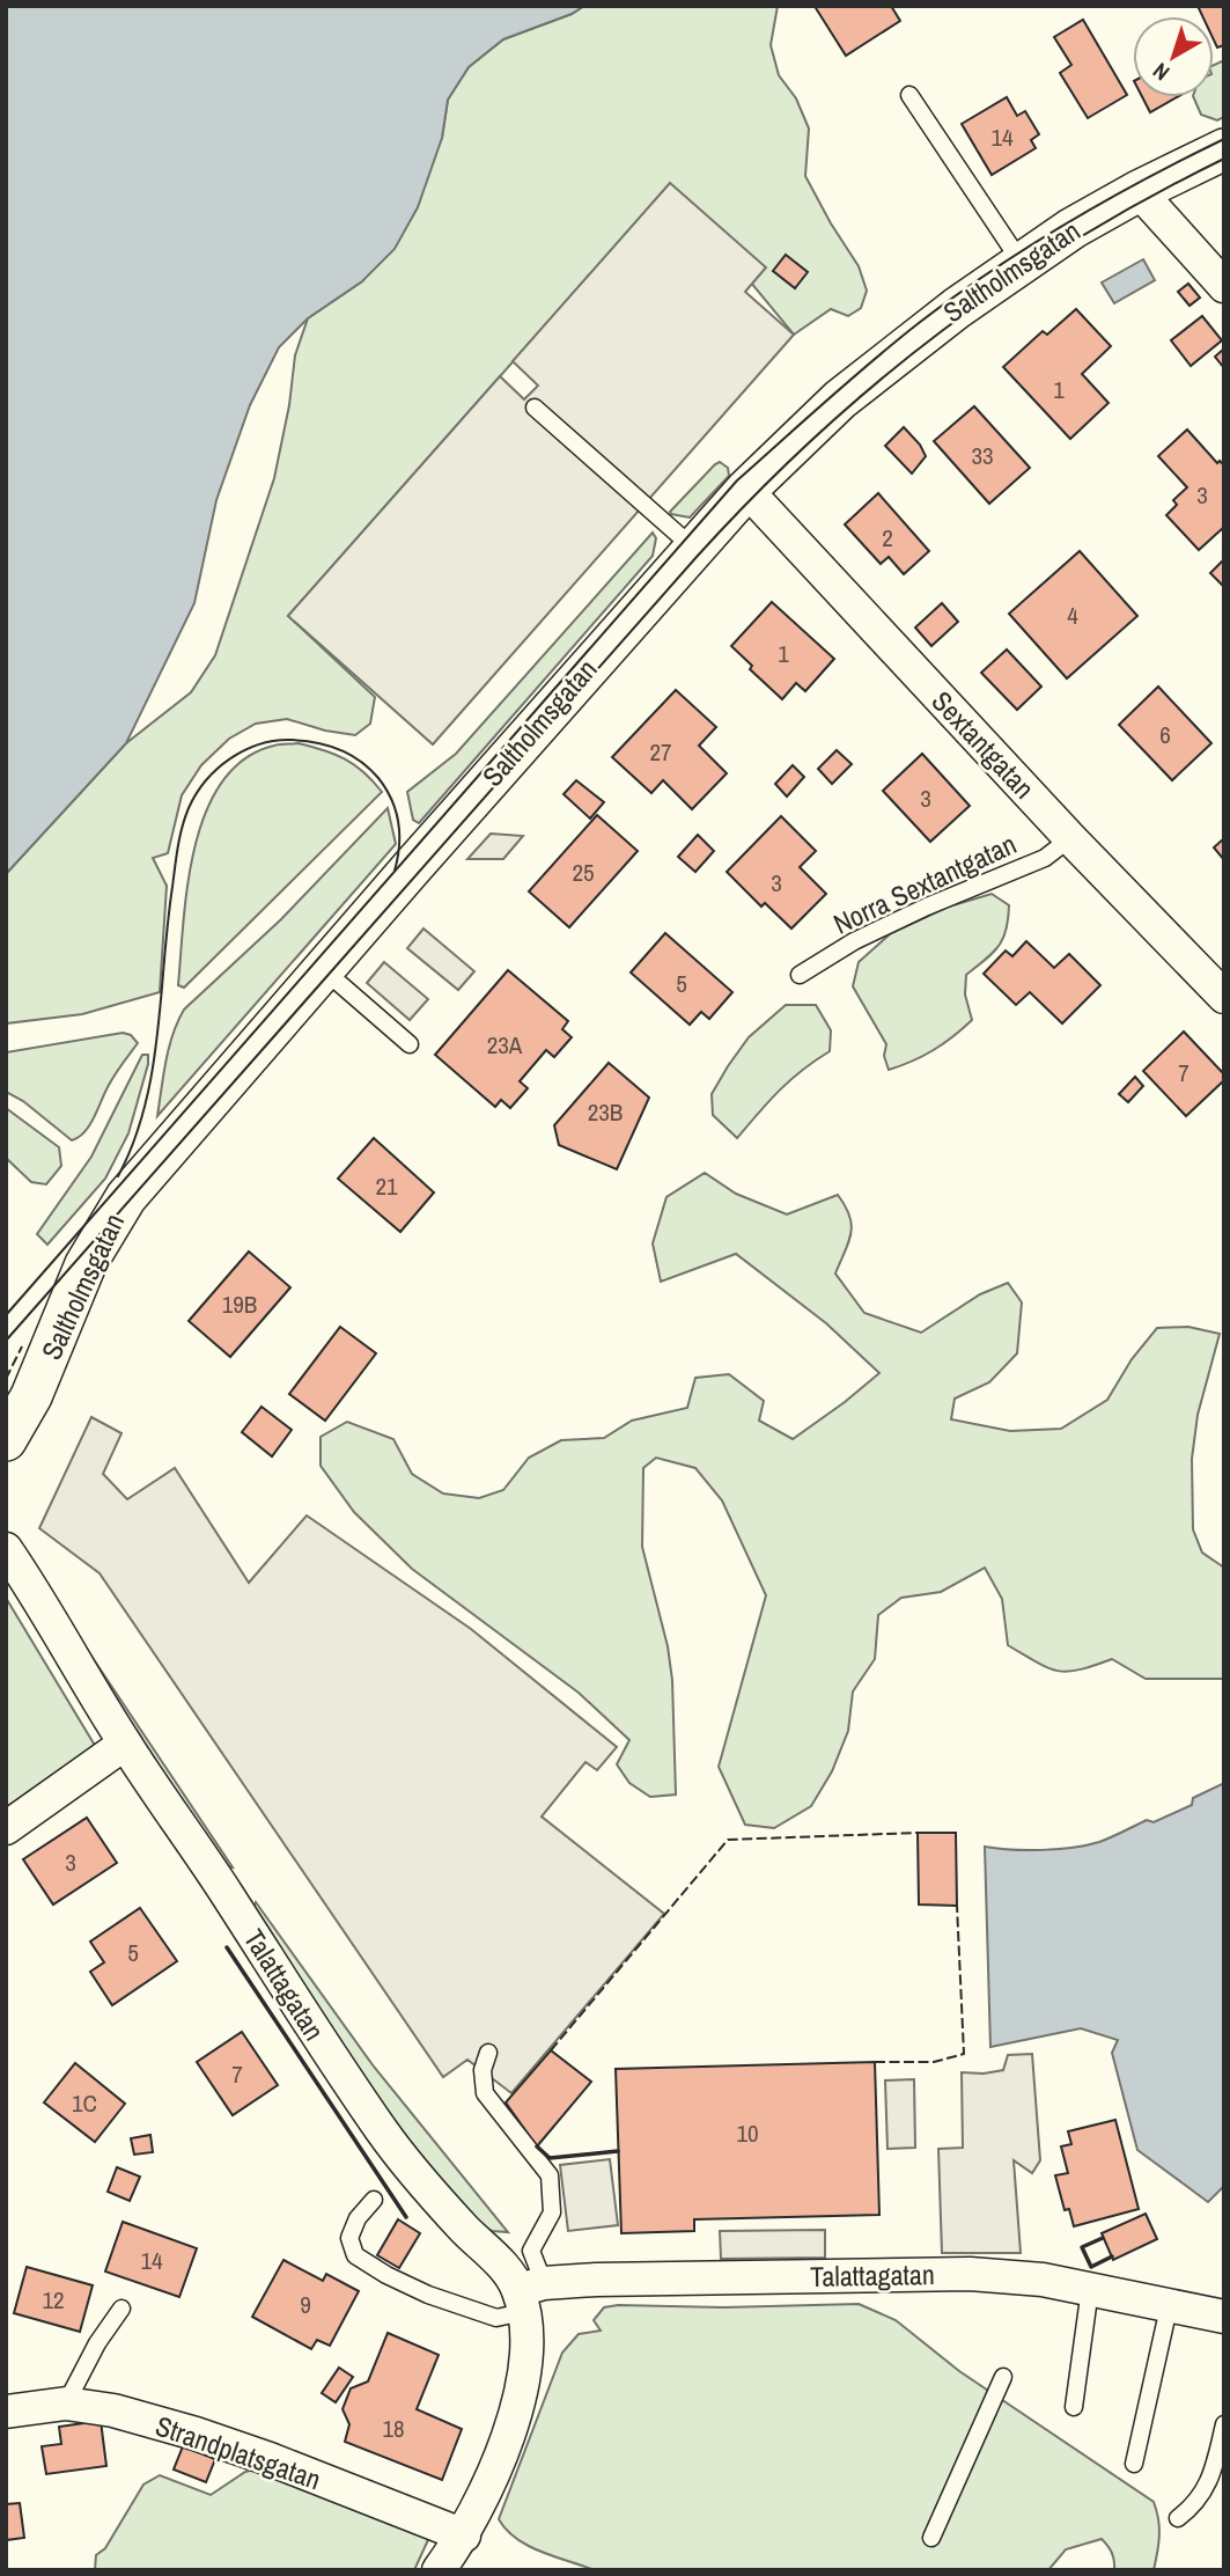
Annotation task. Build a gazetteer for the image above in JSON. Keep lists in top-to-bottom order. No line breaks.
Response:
{"streets":{"street":["Saltholmsgatan","Sextantgatan","Talattagatan","Strandplatsgatan"],"lane":["Norra Sextantgatan"]},"crossings":[["Saltholmsgatan","Sextantgatan"],["Sextantgatan","Norra Sextantgatan"]],"house_numbers":["14","1","33","3","2","4","1","6","27","3","25","3","5","23A","7","23B","21","19B","3","5","7","1C","10","14","12","9","18"],"north":"bottom left"}
